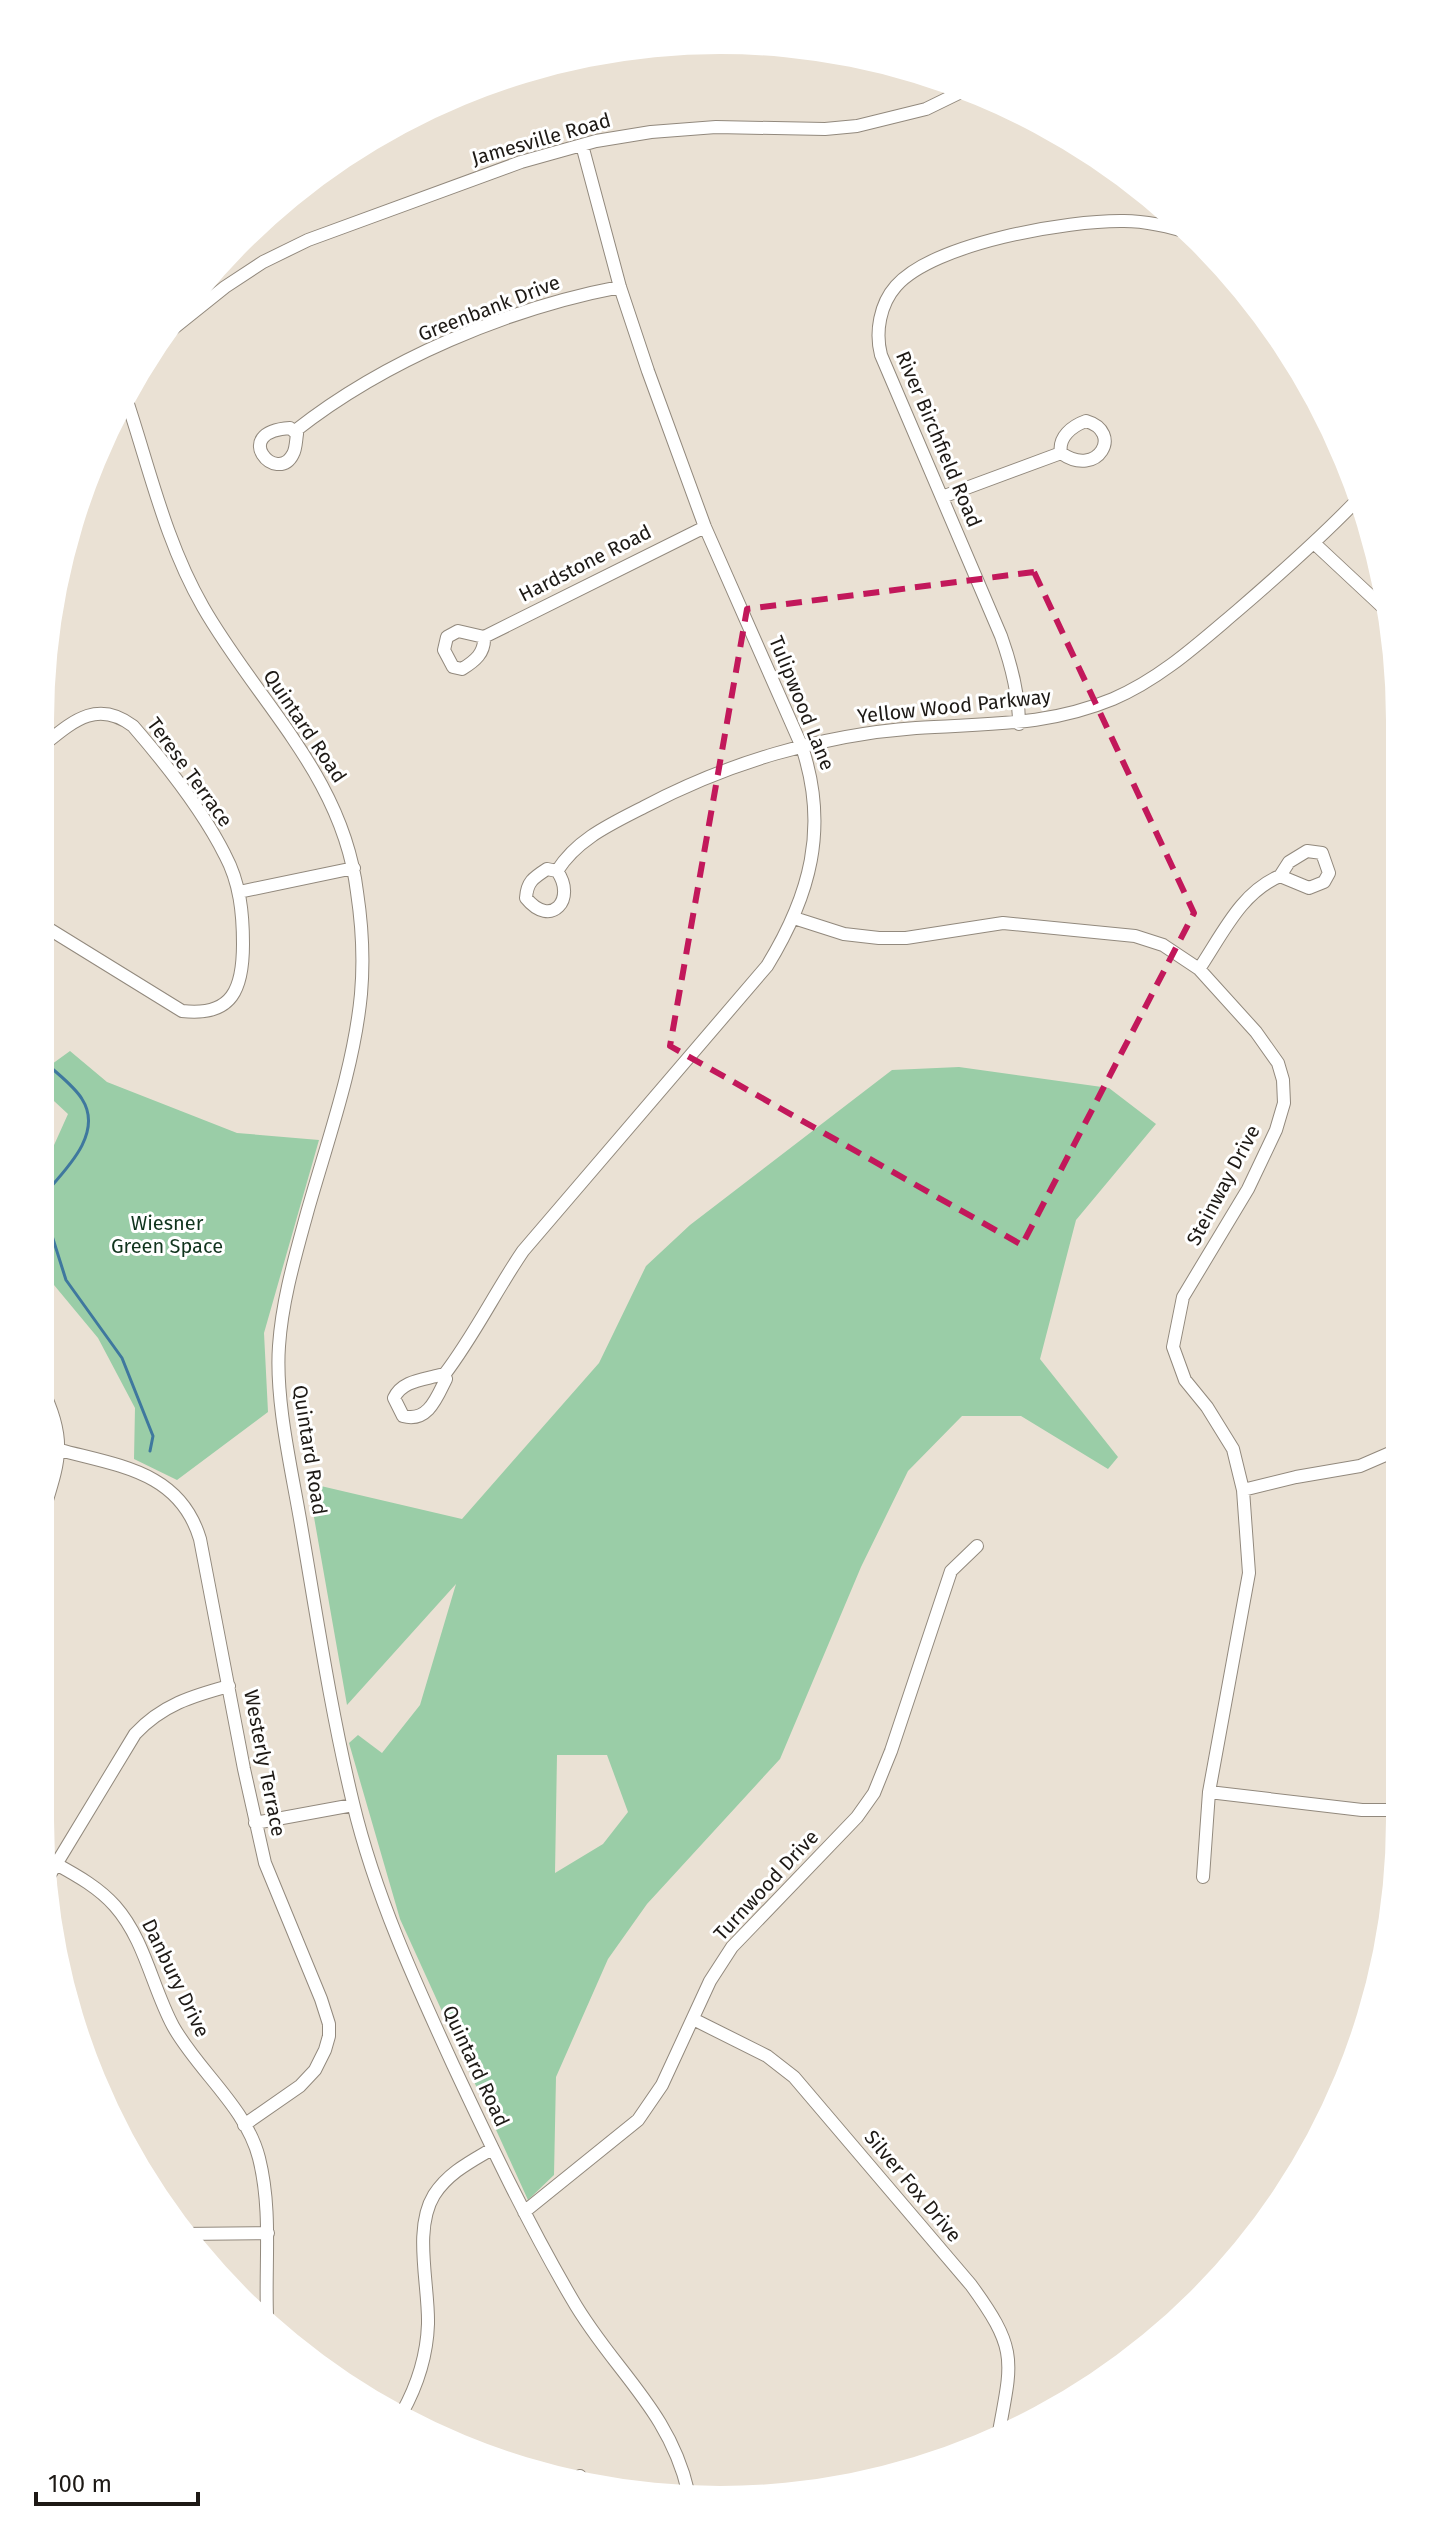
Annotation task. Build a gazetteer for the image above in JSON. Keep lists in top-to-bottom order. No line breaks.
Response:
{"streets":{"street":["Jamesville Road","Greenbank Drive","River Birchfield Road","Hardstone Road","Tulipwood Lane","Yellow Wood Parkway","Quintard Road","Terese Terrace","Steinway Drive","Westerly Terrace","Turnwood Drive","Danbury Drive","Silver Fox Drive"]},"crossings":[["Jamesville Road","Tulipwood Lane"],["Greenbank Drive","Tulipwood Lane"],["River Birchfield Road","Yellow Wood Parkway"],["Hardstone Road","Tulipwood Lane"],["Tulipwood Lane","Yellow Wood Parkway"],["Tulipwood Lane","Steinway Drive"],["Quintard Road","Turnwood Drive"],["Westerly Terrace","Danbury Drive"],["Turnwood Drive","Silver Fox Drive"]],"parks":["Wiesner Green Space"],"scale_bar":"100 m"}
